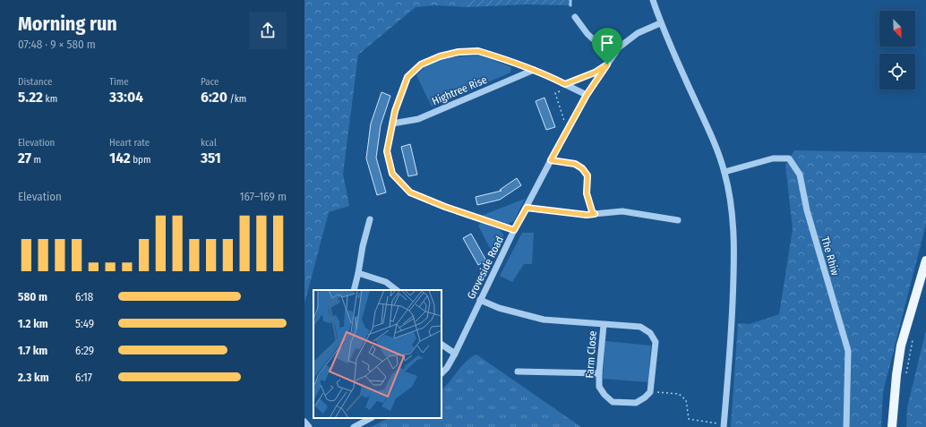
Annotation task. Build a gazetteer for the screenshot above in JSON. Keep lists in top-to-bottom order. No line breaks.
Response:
{"streets":{"street":["Hightree Rise","The Rhiw","Groveside Road","Farm Close"]},"crossings":[["Groveside Road","Farm Close"]],"north":"bottom right","page":{"heading":["Morning run","07:48 · 9 × 580 m"],"stats":[["Distance","5.22 km"],["Time","33:04"],["Pace","6:20 /km"],["Elevation","27 m"],["Heart rate","142 bpm"],["kcal","351"]],"chart":["Elevation","167–169 m"],"list":[{"name":"580 m","note":"6:18"},{"name":"1.2 km","note":"5:49"},{"name":"1.7 km","note":"6:29"},{"name":"2.3 km","note":"6:17"}]}}
